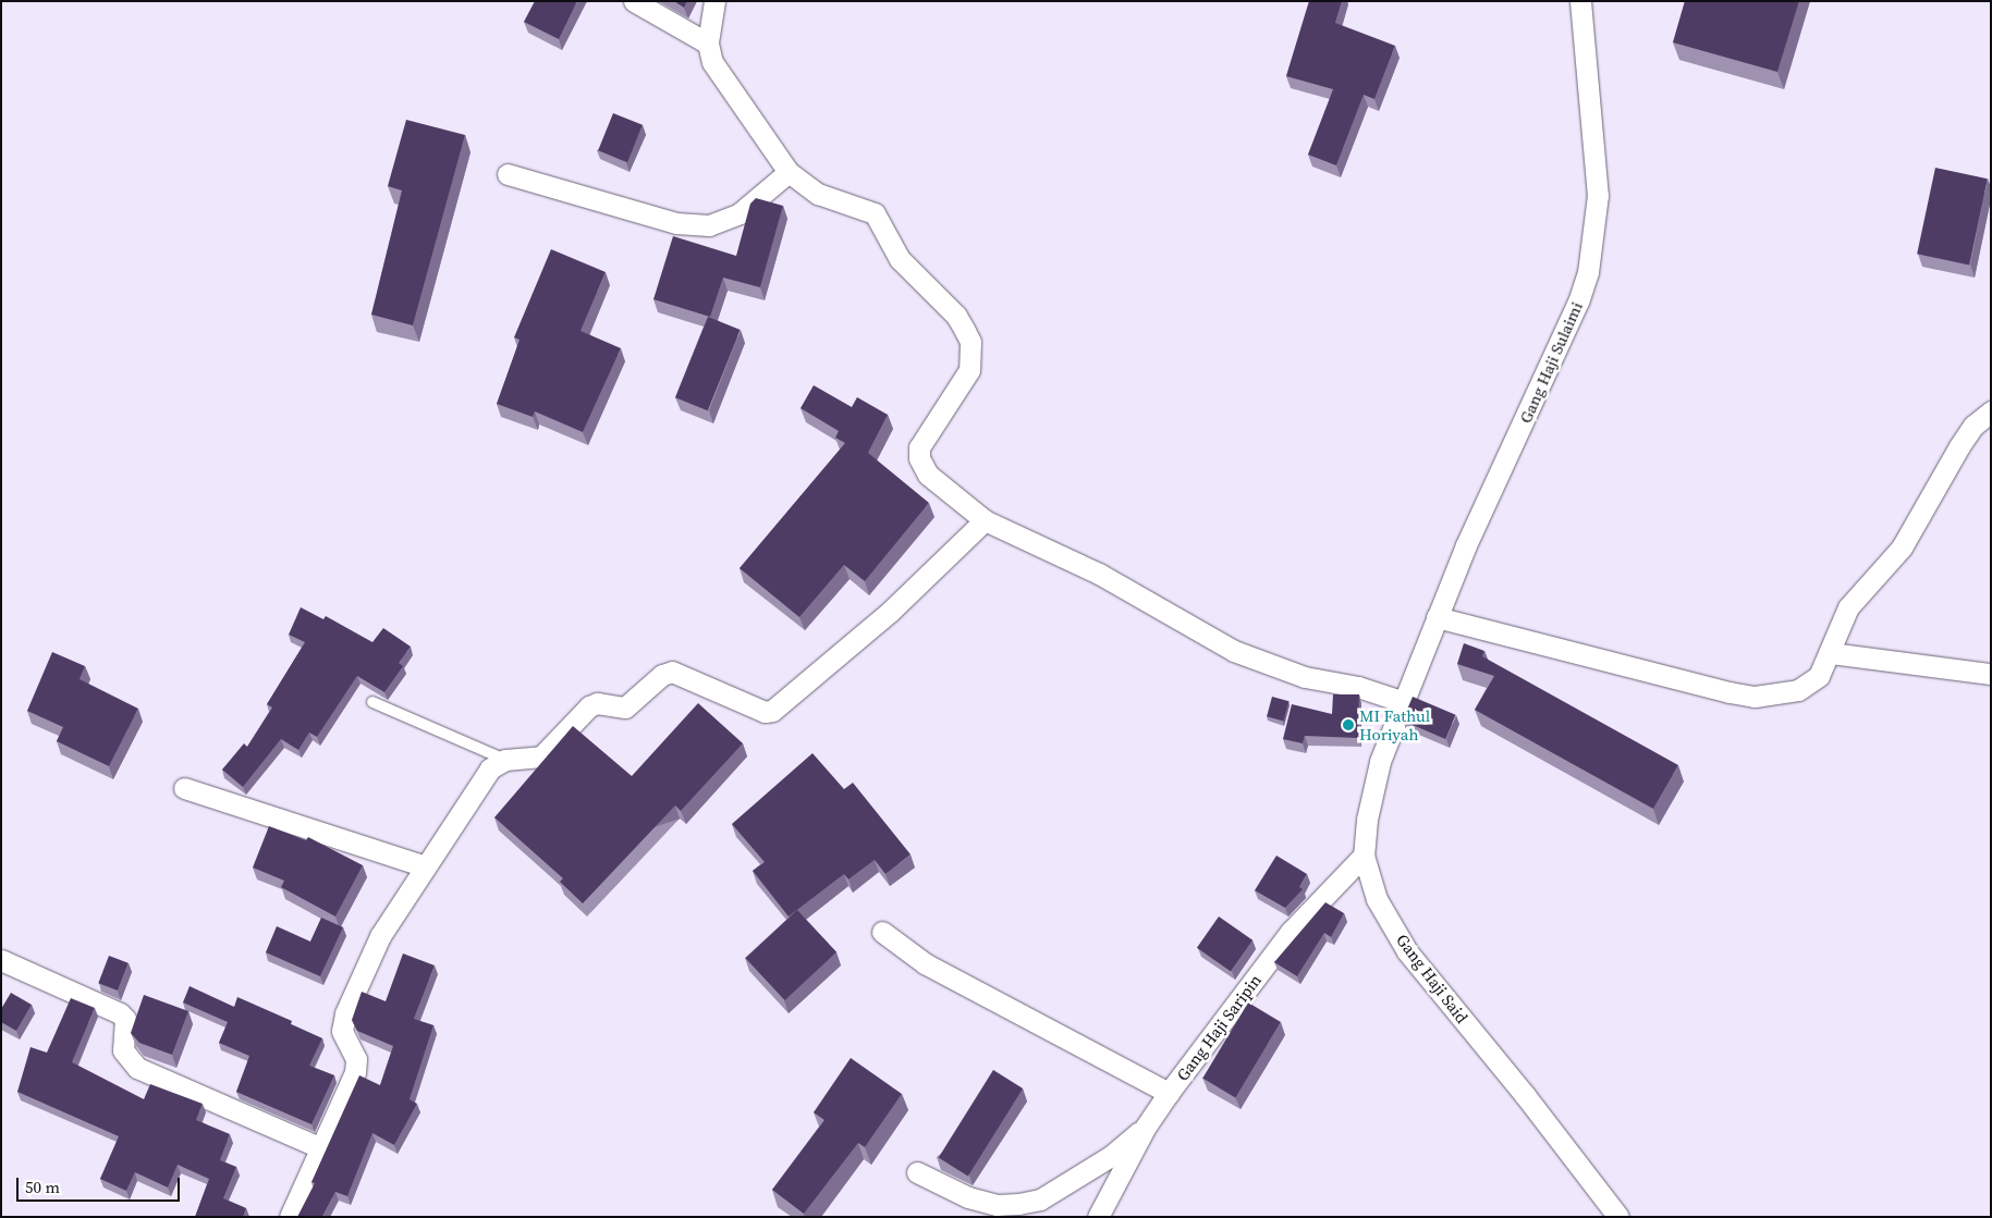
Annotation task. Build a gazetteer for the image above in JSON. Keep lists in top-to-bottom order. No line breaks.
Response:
{"streets":{"street":["Gang Haji Sulaimi","Gang Haji Said","Gang Haji Saripin"]},"crossings":[["Gang Haji Sulaimi","Gang Haji Said"],["Gang Haji Said","Gang Haji Saripin"]],"places":["MI Fathul Horiyah"],"scale_bar":"50 m"}
